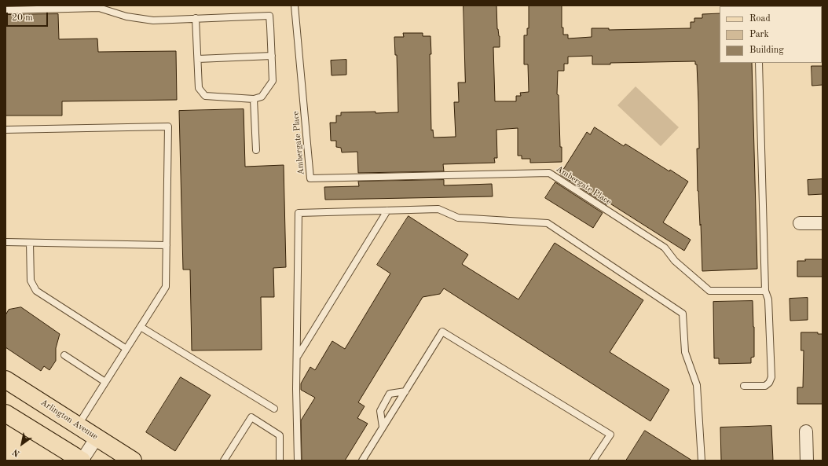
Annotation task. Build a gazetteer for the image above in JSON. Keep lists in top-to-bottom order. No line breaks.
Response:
{"streets":{"main road":["Arlington Avenue"],"lane":["Ambergate Place"]},"legend":["Road","Park","Building"],"scale_bar":"20 m","north":"bottom left"}
